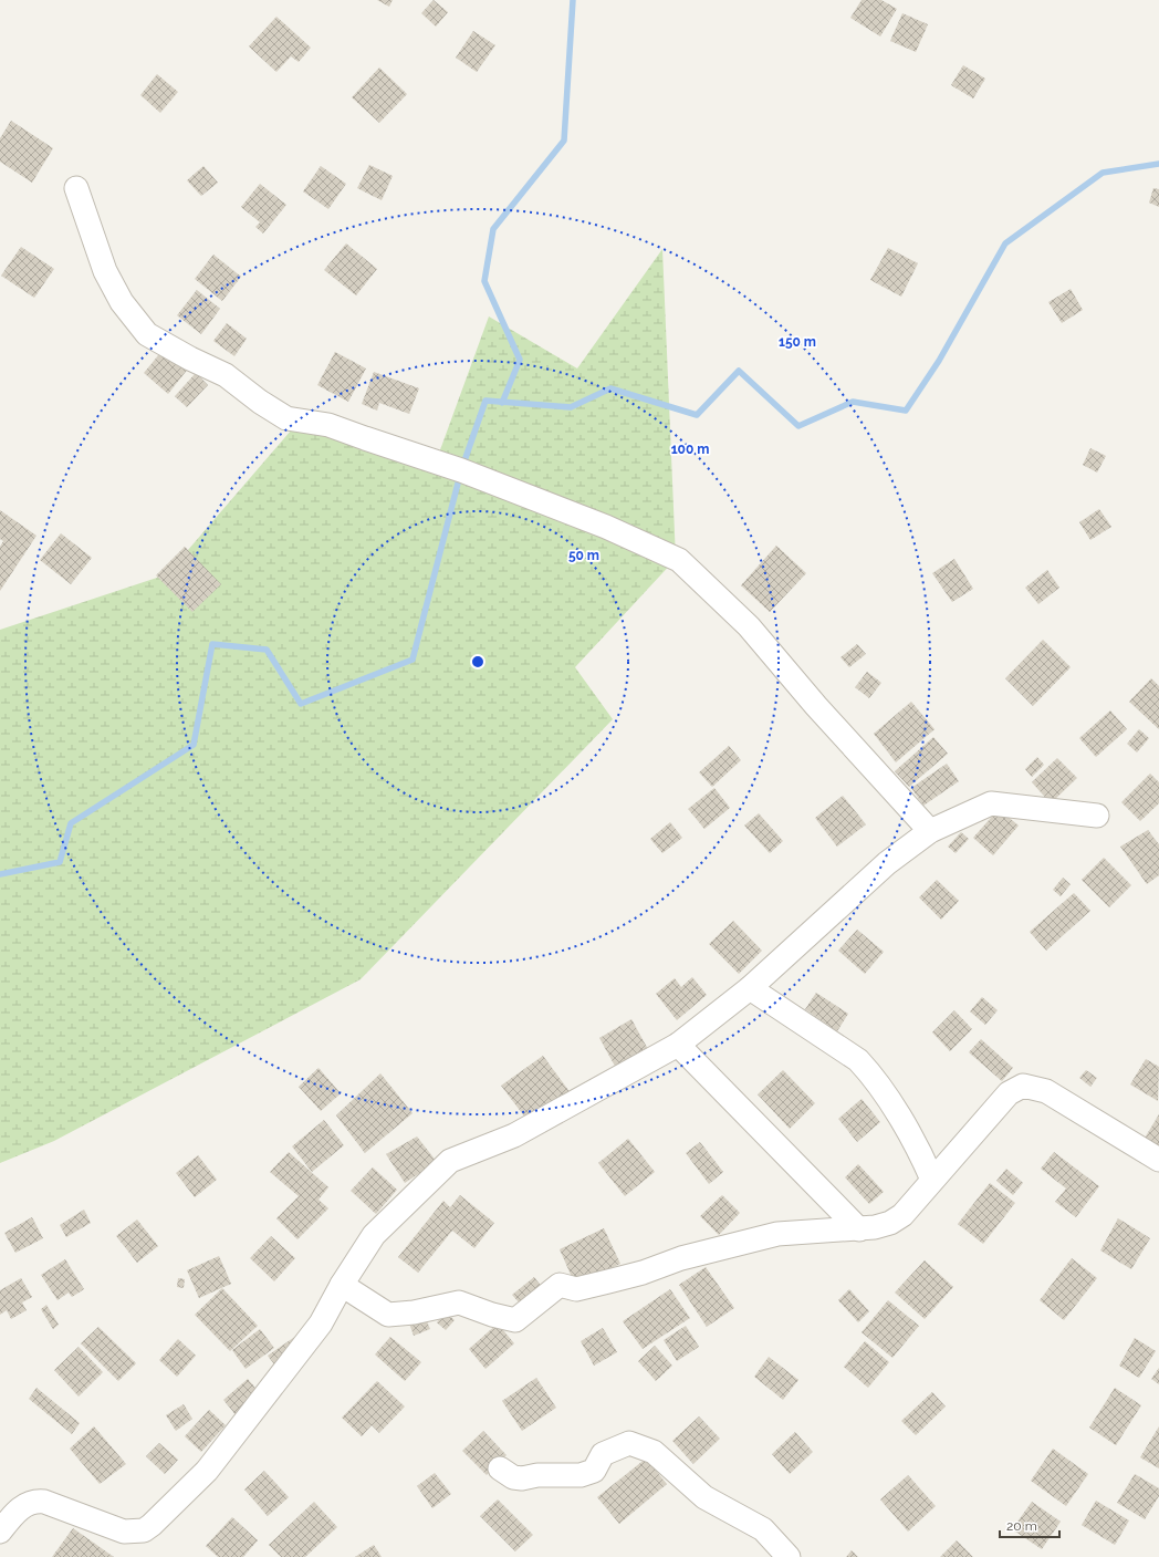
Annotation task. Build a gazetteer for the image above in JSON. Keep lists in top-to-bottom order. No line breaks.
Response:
{"scale_bar":"20 m","rings":["150 m","100 m","50 m"]}
